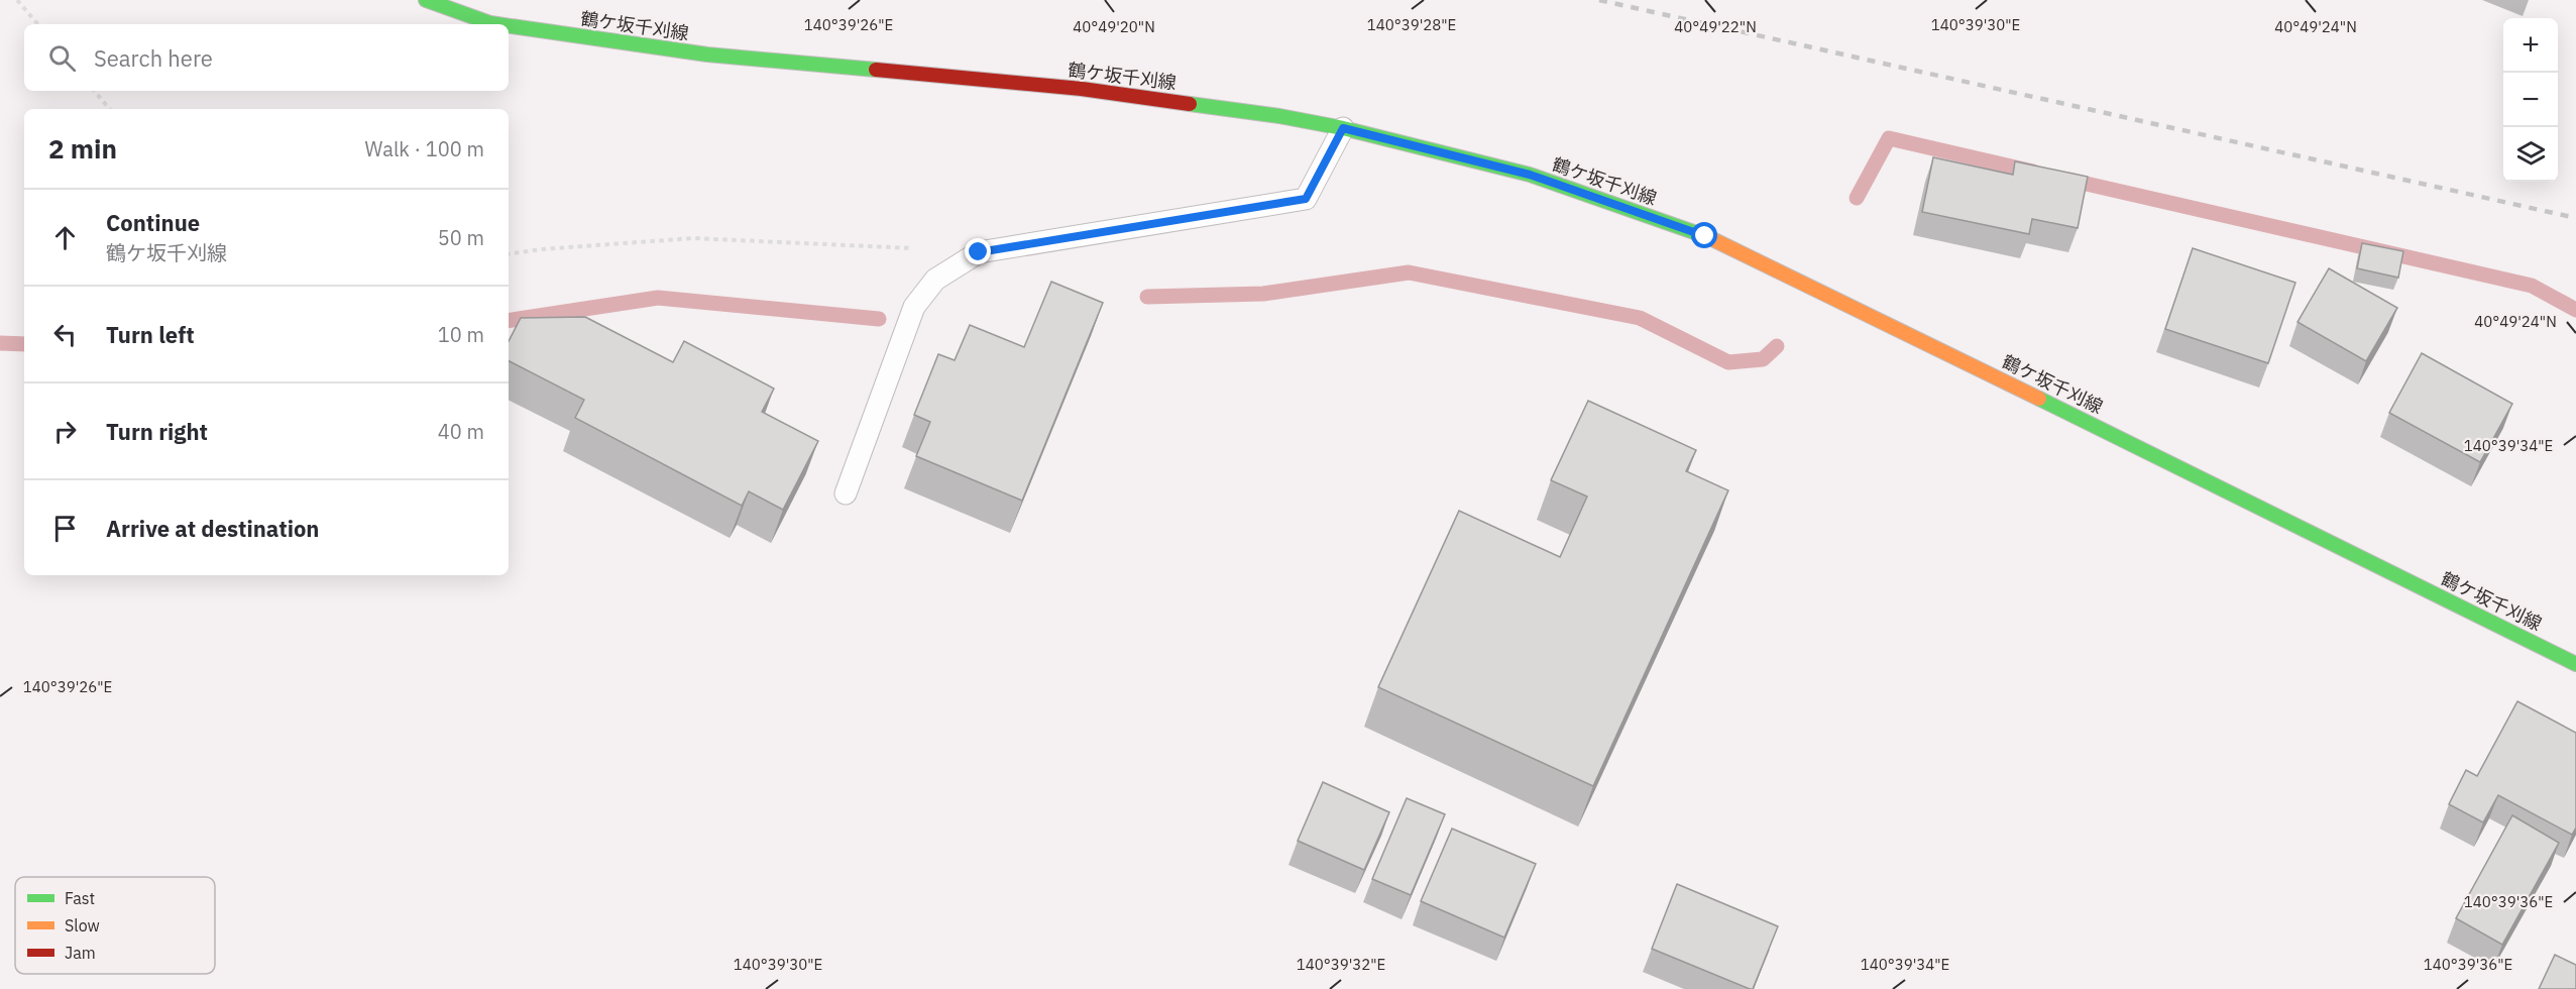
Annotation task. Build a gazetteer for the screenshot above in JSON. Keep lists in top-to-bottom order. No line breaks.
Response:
{"streets":{"main road":["鶴ケ坂千刈線"]},"legend":["Fast","Slow","Jam"],"page":{"map_buttons":["+","−"],"search":"Search here","heading":["2 min","Walk · 100 m"],"list":[["Continue","鶴ケ坂千刈線","50 m"],["Turn left","10 m"],["Turn right","40 m"],"Arrive at destination"]},"coordinates":["140°39'28\"E","140°39'26\"E","140°39'30\"E","40°49'20\"N","40°49'22\"N","40°49'24\"N","140°39'34\"E","140°39'36\"E","140°39'32\"E"]}
